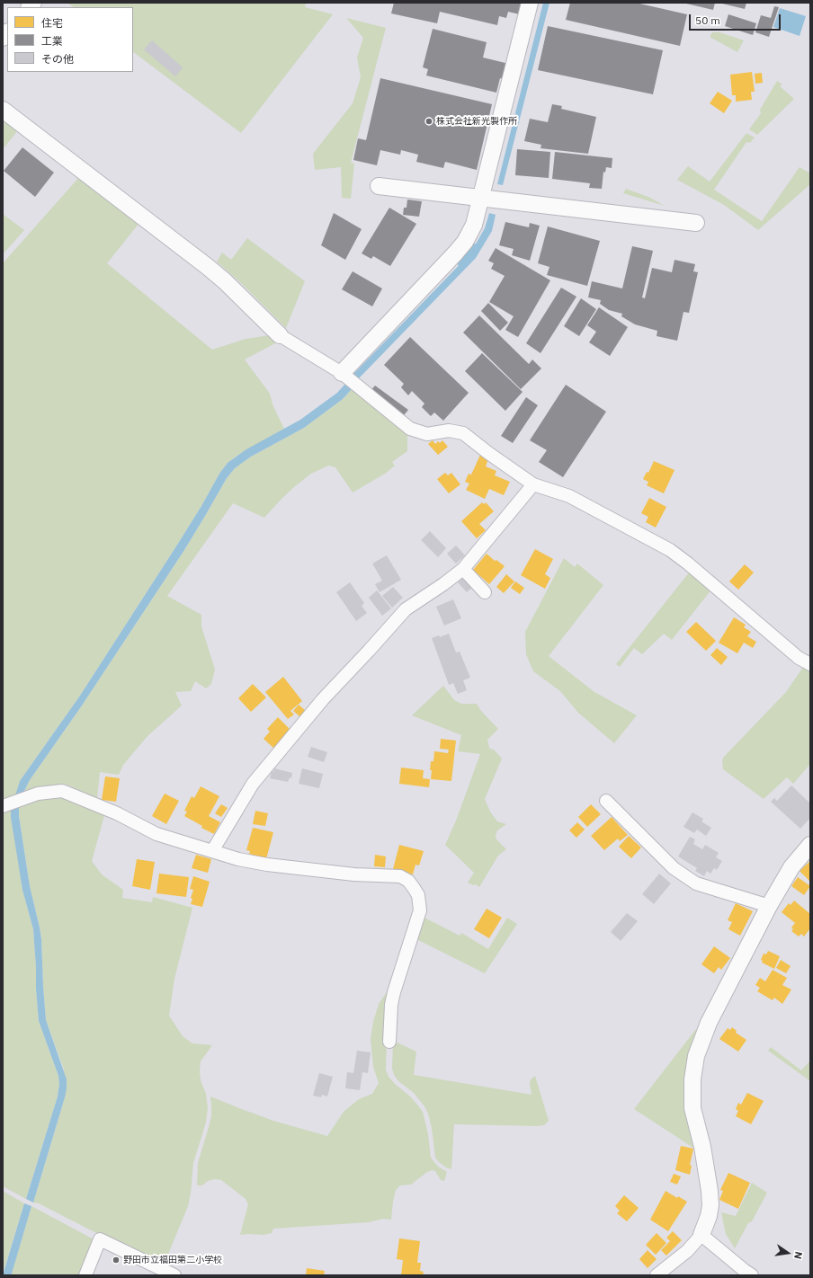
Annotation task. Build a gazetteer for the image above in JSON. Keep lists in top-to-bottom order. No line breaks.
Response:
{"places":["株式会社新光製作所","野田市立福田第二小学校"],"legend":["住宅","工業","その他"],"scale_bar":"50 m","north":"right"}
